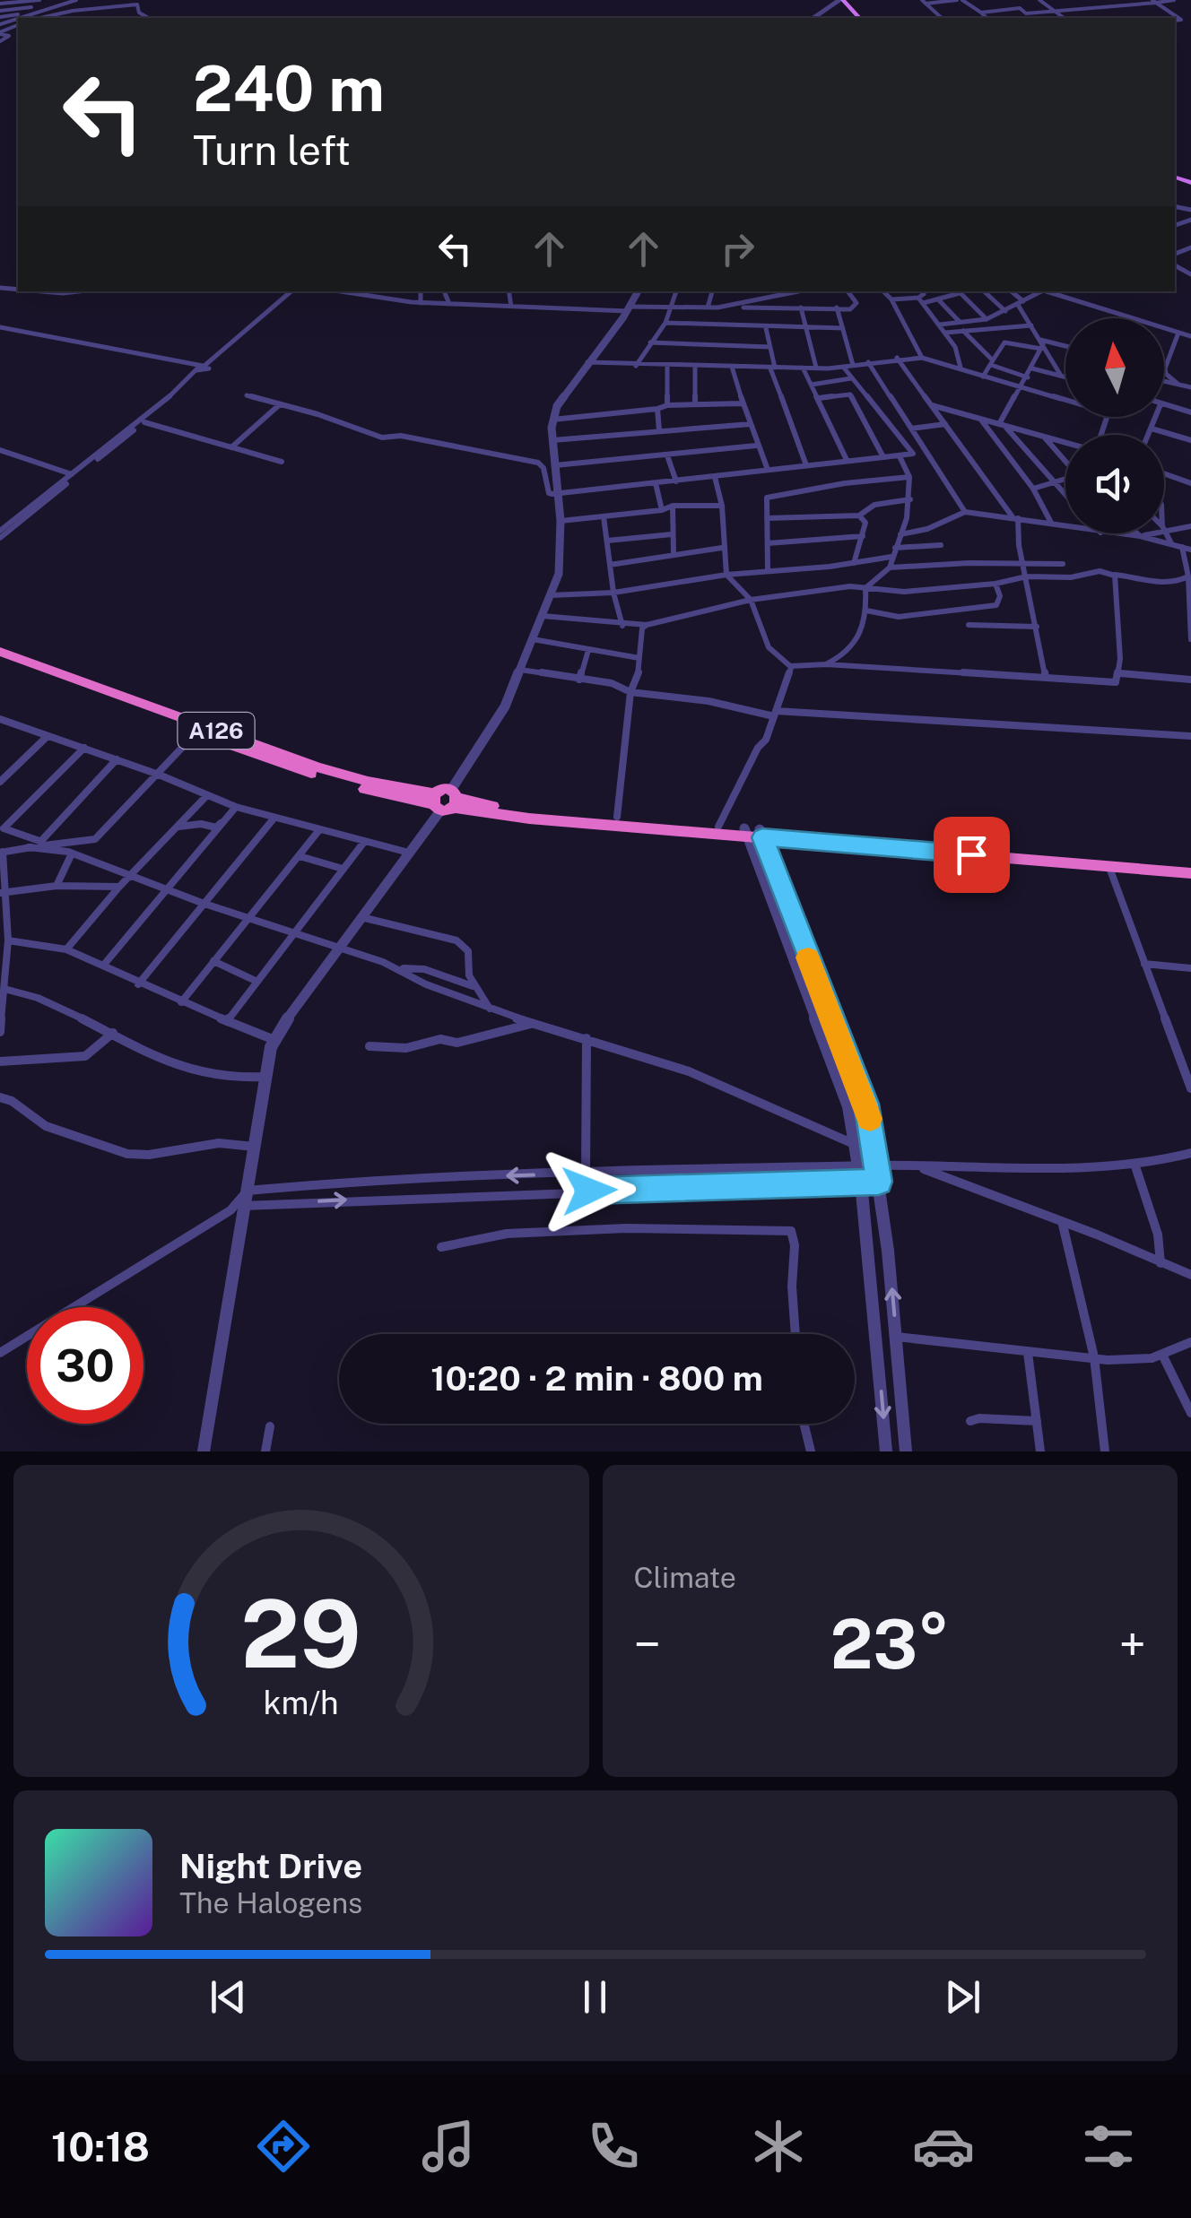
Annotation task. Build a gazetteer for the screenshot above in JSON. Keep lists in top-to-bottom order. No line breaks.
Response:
{"streets":{"highway":["A126"]},"north":"top","page":{"turn":["240 m","Turn left"],"limit":"30","trip":"10:20 · 2 min · 800 m","tile":"Climate","heat":["−","23°","+"],"song":["Night Drive","The Halogens"],"tabs":"10:18","gauge":["29","km/h"]}}
